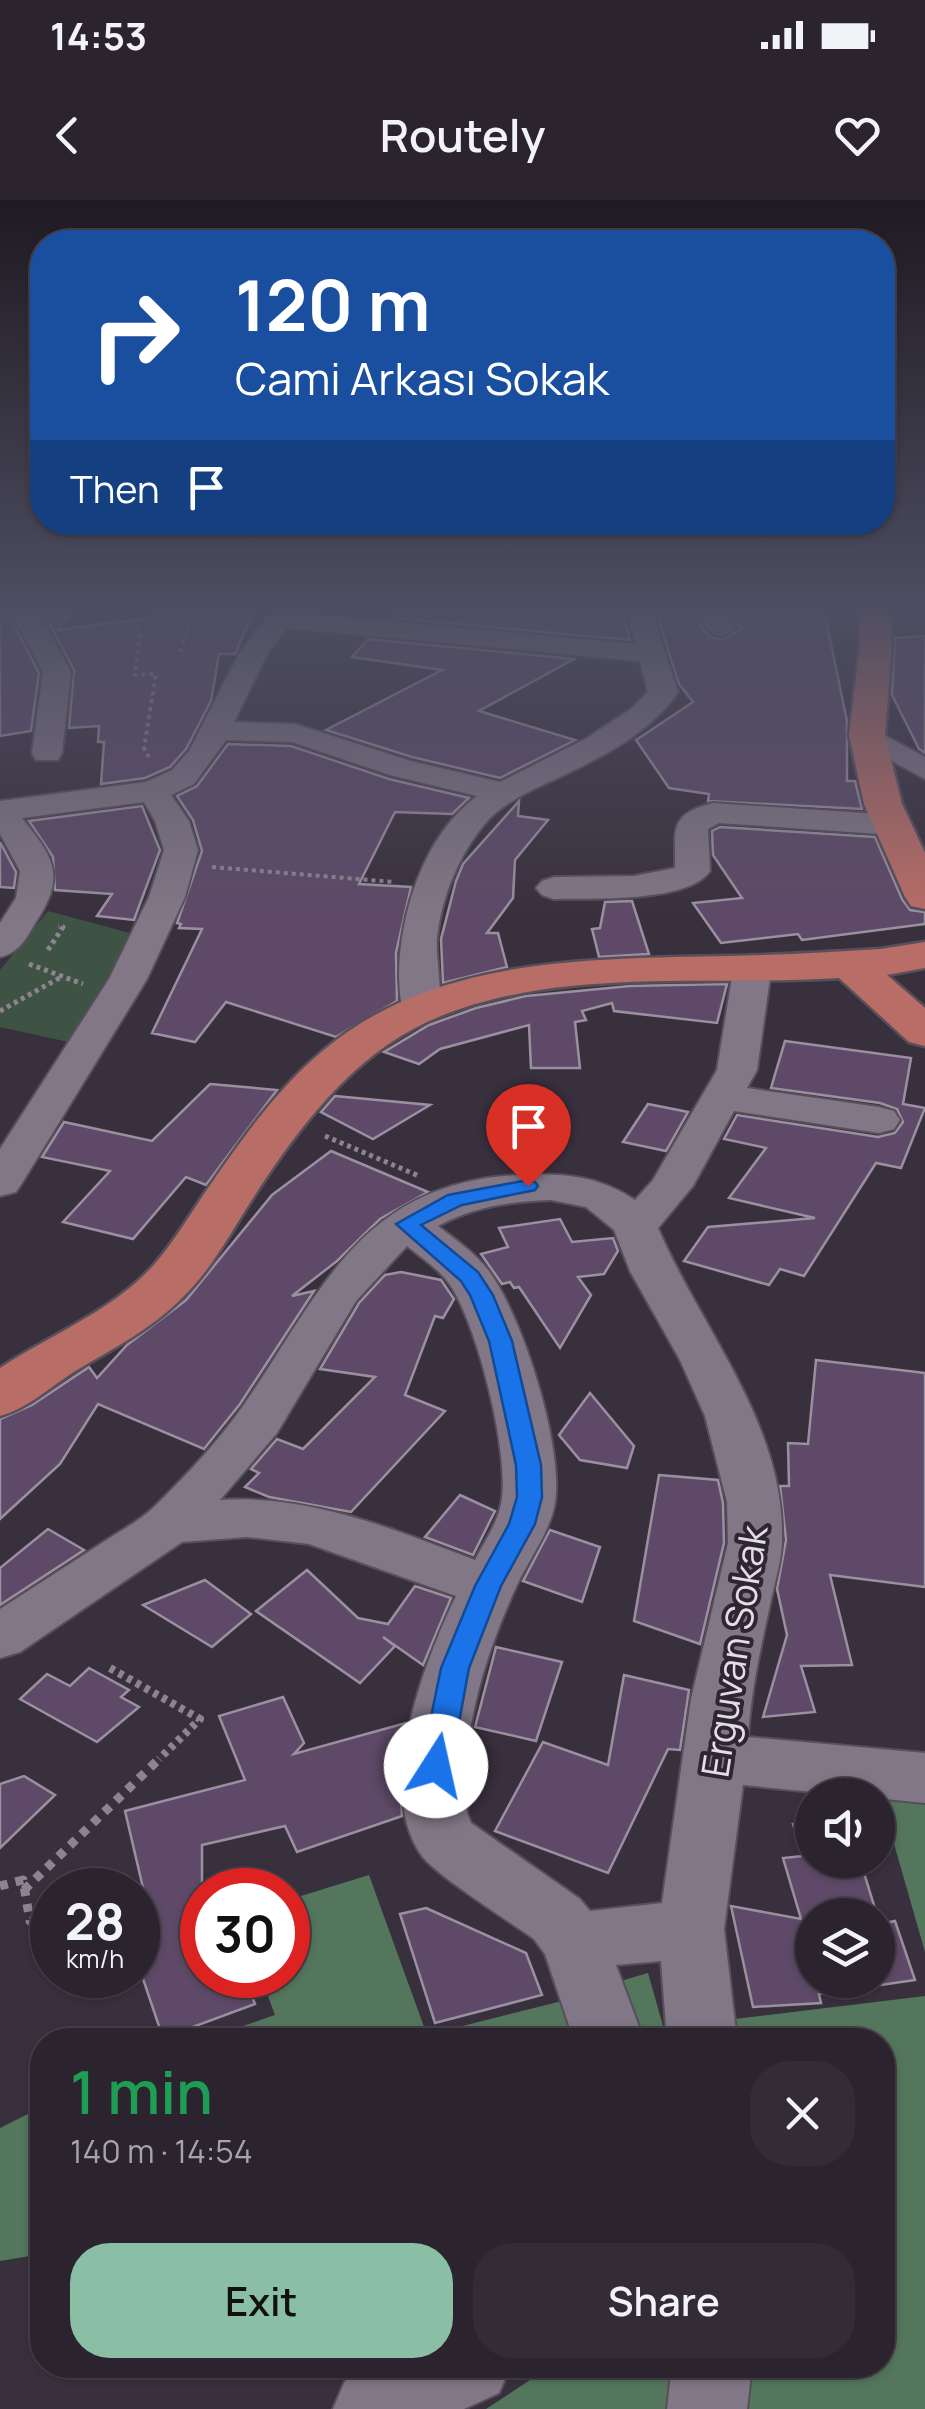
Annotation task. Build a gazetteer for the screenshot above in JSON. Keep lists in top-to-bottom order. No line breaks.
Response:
{"streets":{"street":["Erguvan Sokak"]},"page":{"status":"14:53","header":"Routely","turn":["120 m","Cami Arkası Sokak"],"then":"Then","speed":"28 km/h","limit":"30","heading":["1 min","140 m · 14:54"],"buttons":["Exit","Share"]}}
